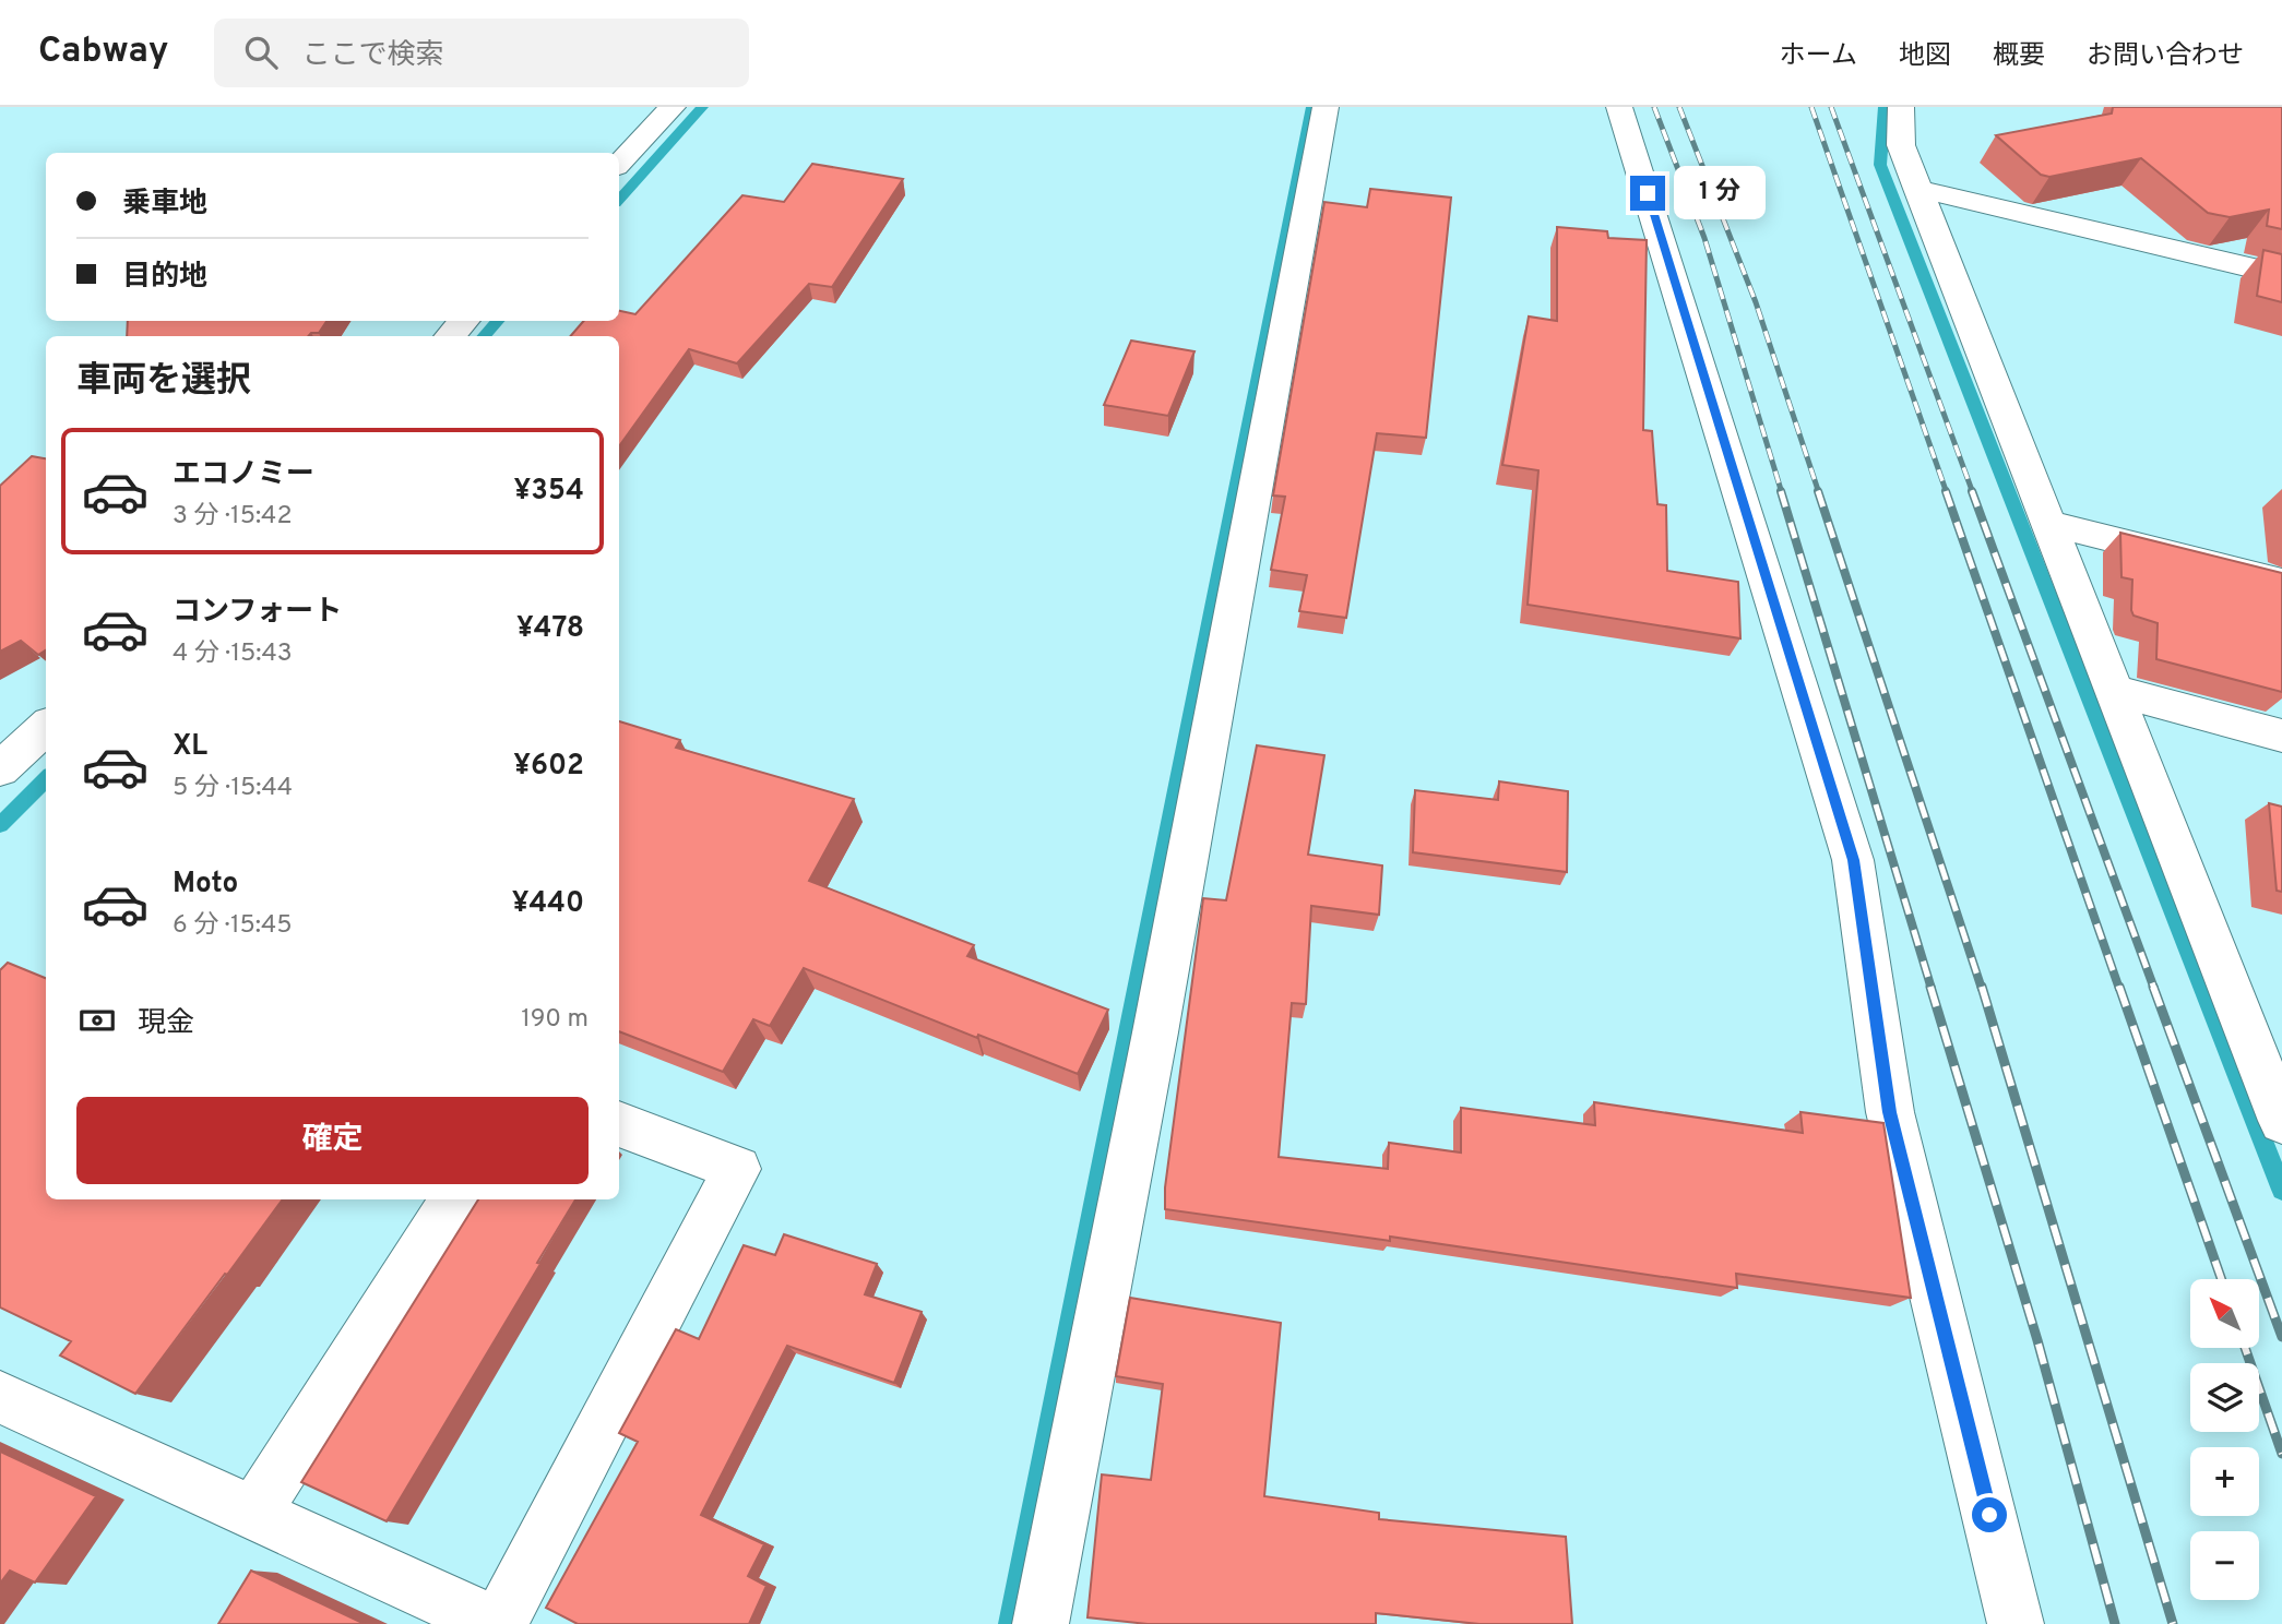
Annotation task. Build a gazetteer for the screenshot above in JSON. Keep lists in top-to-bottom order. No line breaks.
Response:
{"north":"top left","page":{"header":"Cabway","search":"ここで検索","nav":["ホーム","地図","概要","お問い合わせ"],"banner":["乗車地","目的地"],"bubble":"1 分","heading":"車両を選択","list":[{"name":"エコノミー","note":"3 分 · 15:42","value":"¥354"},{"name":"コンフォート","note":"4 分 · 15:43","value":"¥478"},{"name":"XL","note":"5 分 · 15:44","value":"¥602"},{"name":"Moto","note":"6 分 · 15:45","value":"¥440"}],"pay":["現金","190 m"],"buttons":"確定","map_buttons":["+","−"]}}
